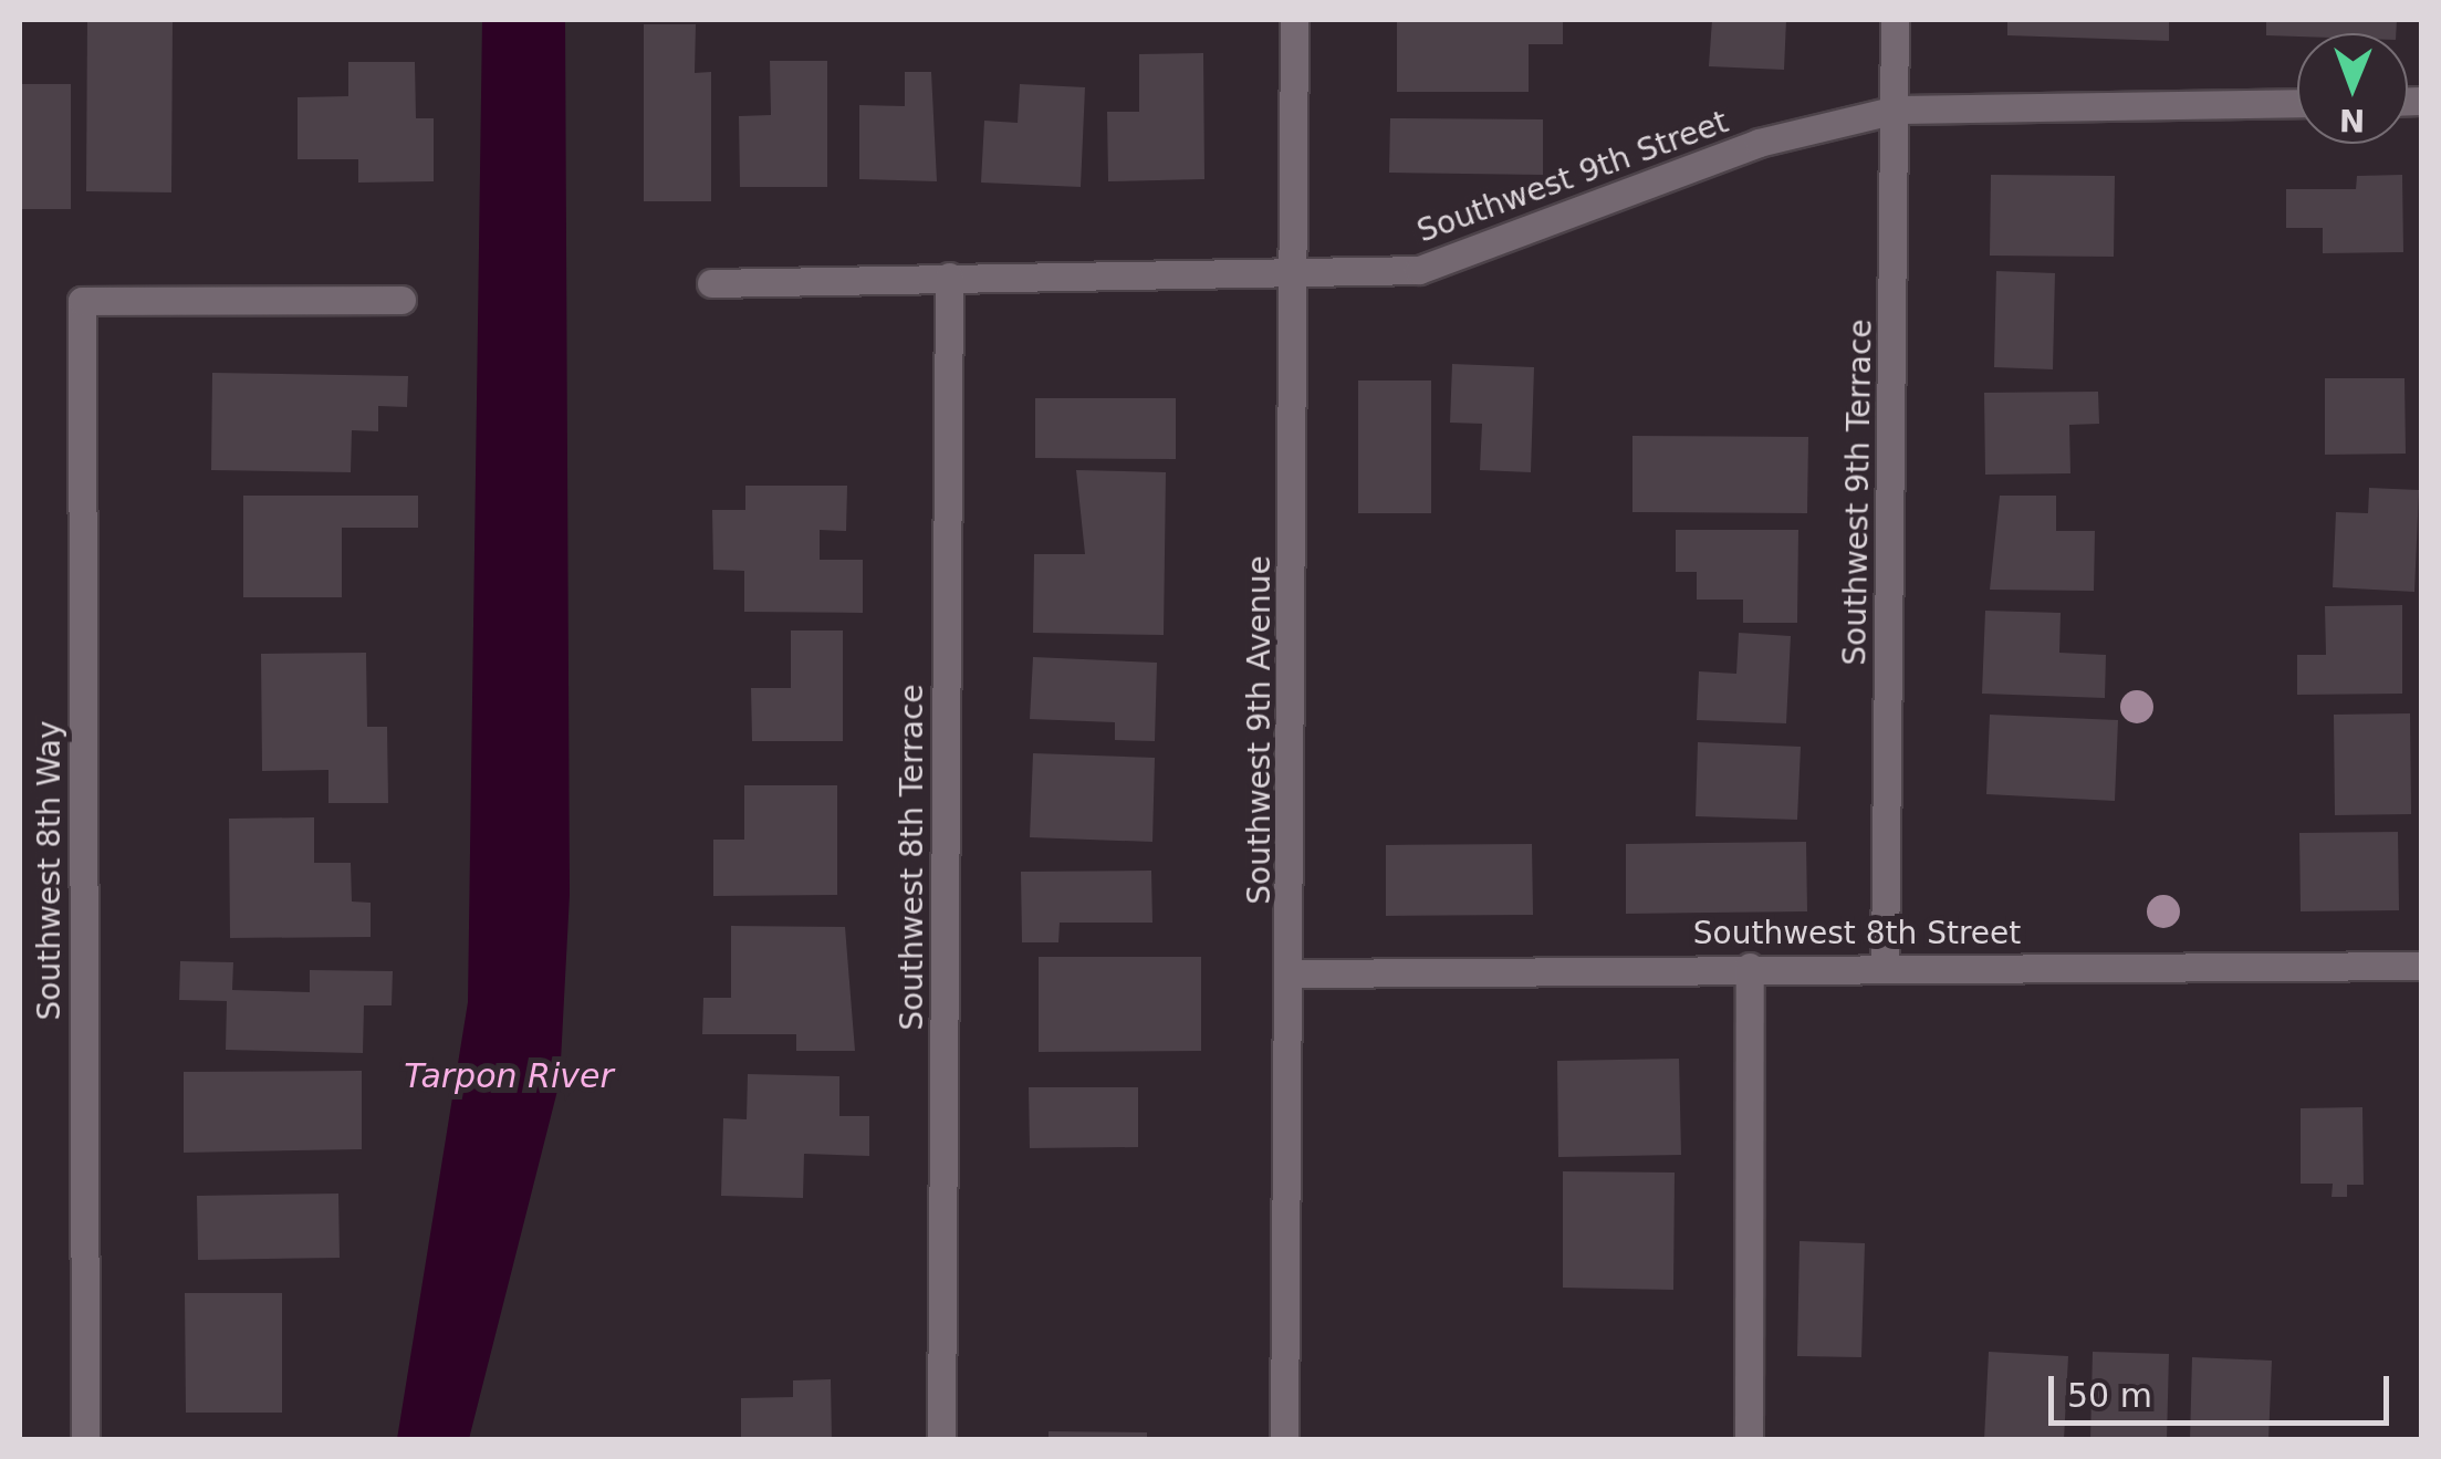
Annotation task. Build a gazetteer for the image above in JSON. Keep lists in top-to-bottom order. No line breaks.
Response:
{"streets":{"street":["Southwest 9th Street","Southwest 9th Terrace","Southwest 9th Avenue","Southwest 8th Terrace","Southwest 8th Way","Southwest 8th Street"]},"crossings":[["Southwest 9th Street","Southwest 9th Terrace"],["Southwest 9th Street","Southwest 9th Avenue"],["Southwest 9th Street","Southwest 8th Terrace"],["Southwest 9th Terrace","Southwest 8th Street"],["Southwest 9th Avenue","Southwest 8th Street"]],"water":["Tarpon River"],"scale_bar":"50 m","north":"bottom"}
